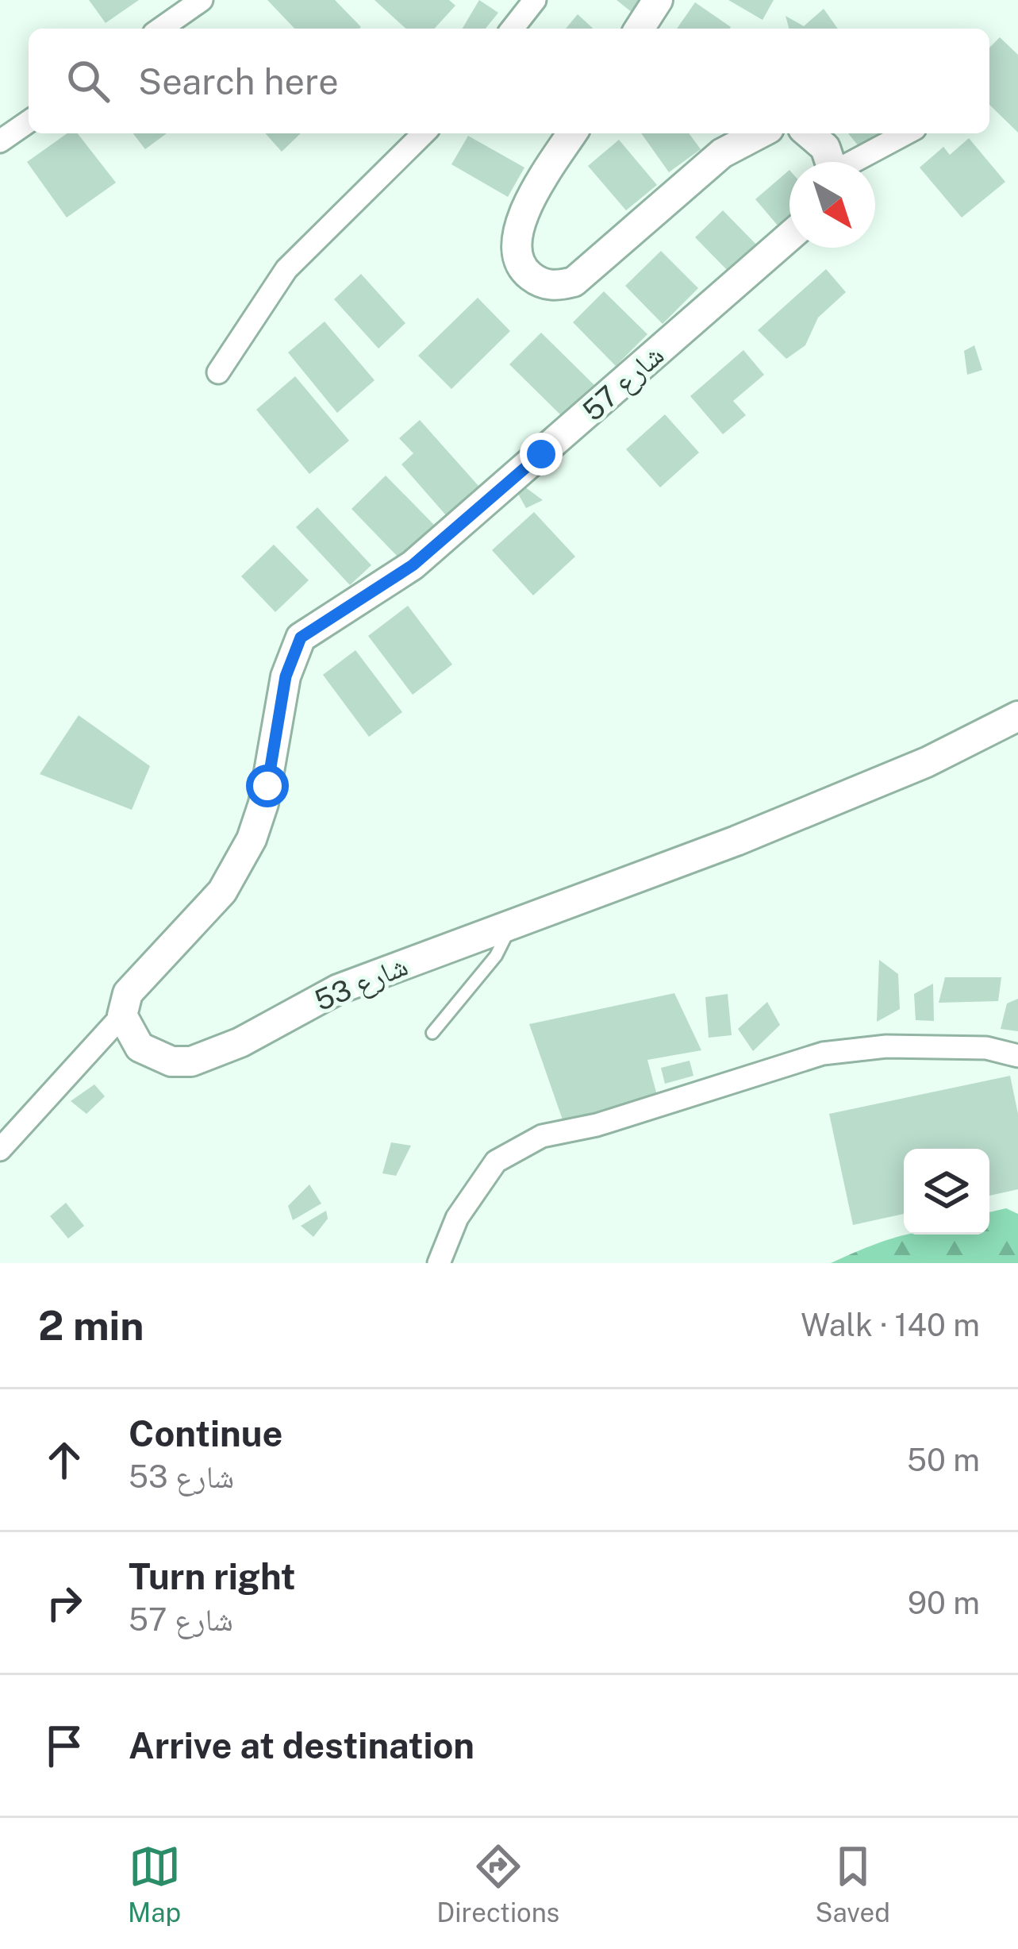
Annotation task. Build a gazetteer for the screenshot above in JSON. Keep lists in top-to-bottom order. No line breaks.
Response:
{"streets":{"street":["شارع 57","شارع 53"]},"crossings":[["شارع 57","شارع 53"]],"north":"bottom right","page":{"search":"Search here","heading":["2 min","Walk · 140 m"],"list":[["Continue","شارع 53","50 m"],["Turn right","شارع 57","90 m"],"Arrive at destination"],"nav":["Map","Directions","Saved"]}}
